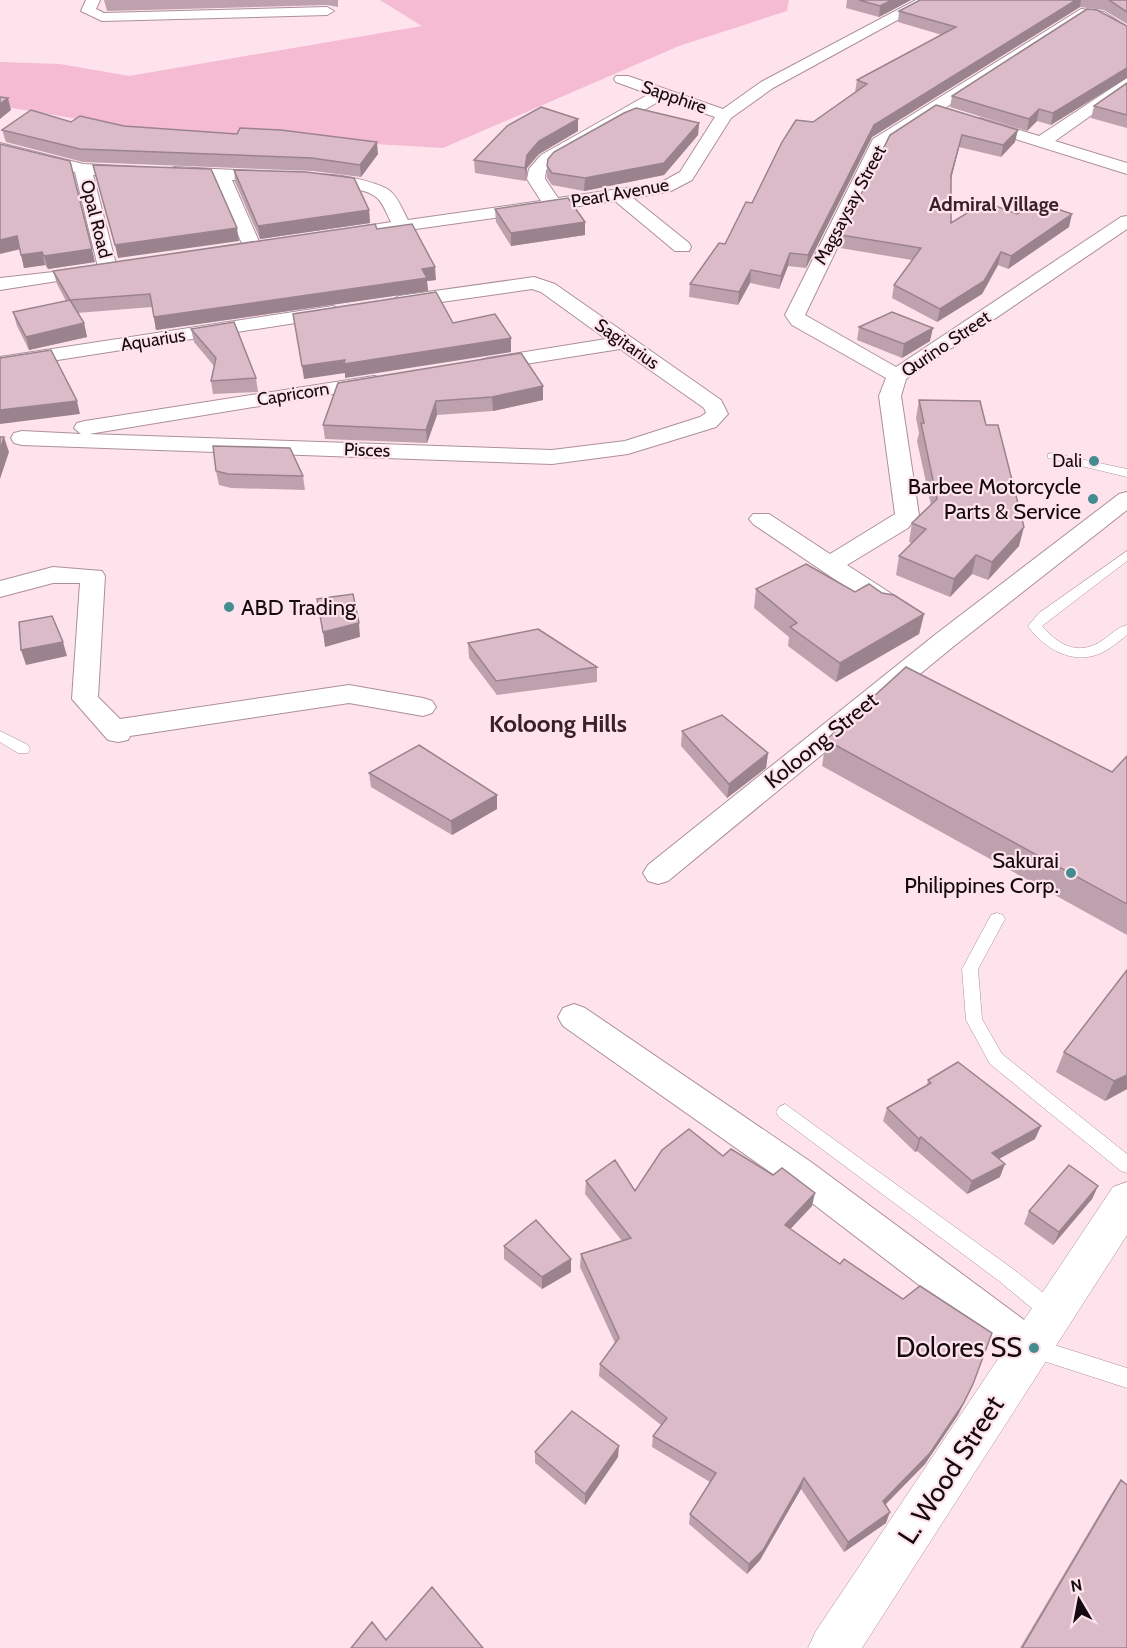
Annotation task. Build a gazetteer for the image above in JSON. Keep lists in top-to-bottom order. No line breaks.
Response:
{"streets":{"main road":["L. Wood Street"],"street":["Sapphire","Pearl Avenue","Magsaysay Street","Opal Road","Aquarius","Sagitarius","Qurino Street","Capricorn","Pisces","Koloong Street"]},"crossings":[["Sapphire","Pearl Avenue"],["Magsaysay Street","Qurino Street"],["Sagitarius","Pisces"],["Capricorn","Pisces"]],"districts":["Admiral Village","Koloong Hills"],"places":["Dali","Barbee Motorcycle Parts & Service","ABD Trading","Sakurai Philippines Corp.","Dolores SS"],"north":"top"}
